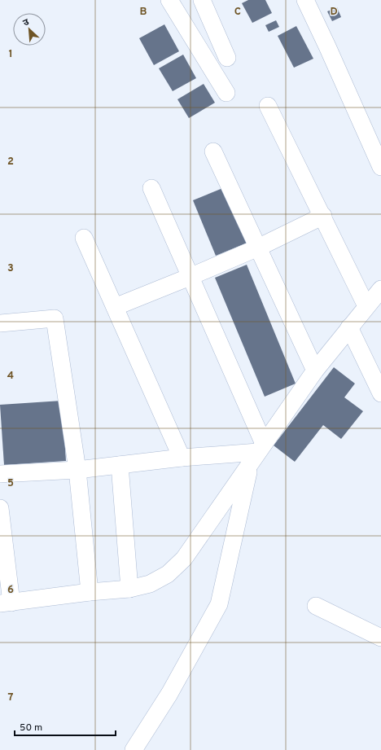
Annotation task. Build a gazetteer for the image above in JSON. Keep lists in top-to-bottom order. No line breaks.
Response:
{"scale_bar":"50 m","north":"top left","grid":{"columns":["B","C","D"],"rows":["1","2","3","4","5","6","7"]}}
